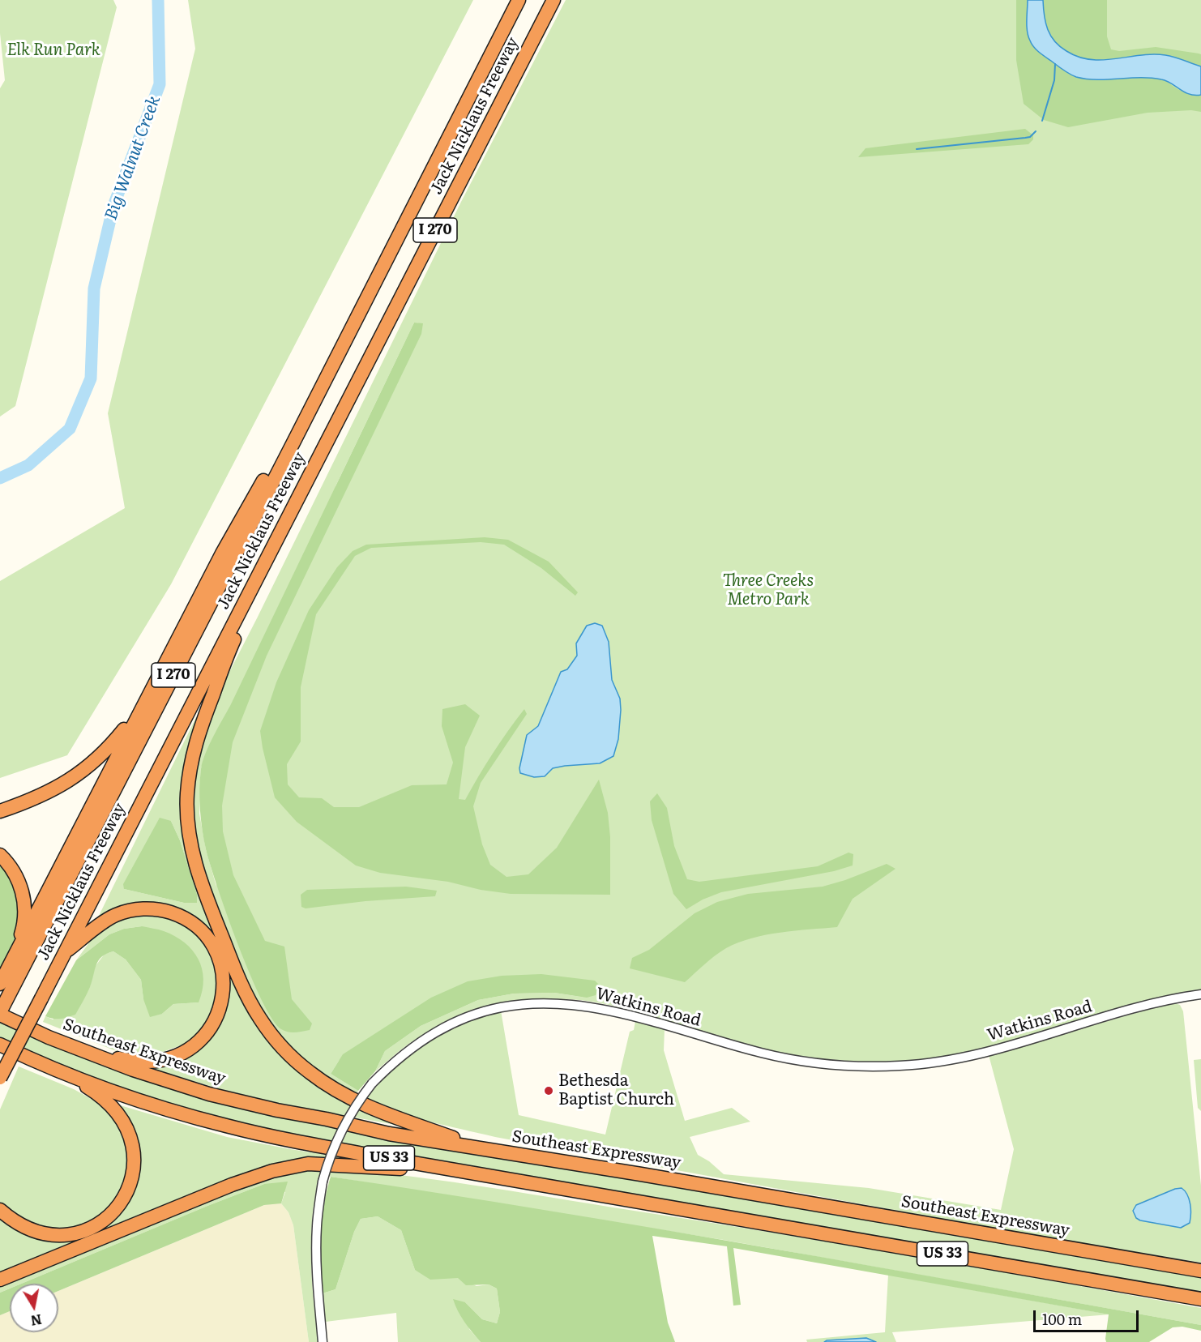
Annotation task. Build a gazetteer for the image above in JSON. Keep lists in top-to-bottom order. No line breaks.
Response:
{"streets":{"highway":["Jack Nicklaus Freeway","I 270","Southeast Expressway","US 33"],"street":["Watkins Road"]},"crossings":[["Jack Nicklaus Freeway","Southeast Expressway"]],"water":["Big Walnut Creek"],"parks":["Elk Run Park","Three Creeks Metro Park"],"places":["Bethesda Baptist Church"],"scale_bar":"100 m","north":"bottom"}
